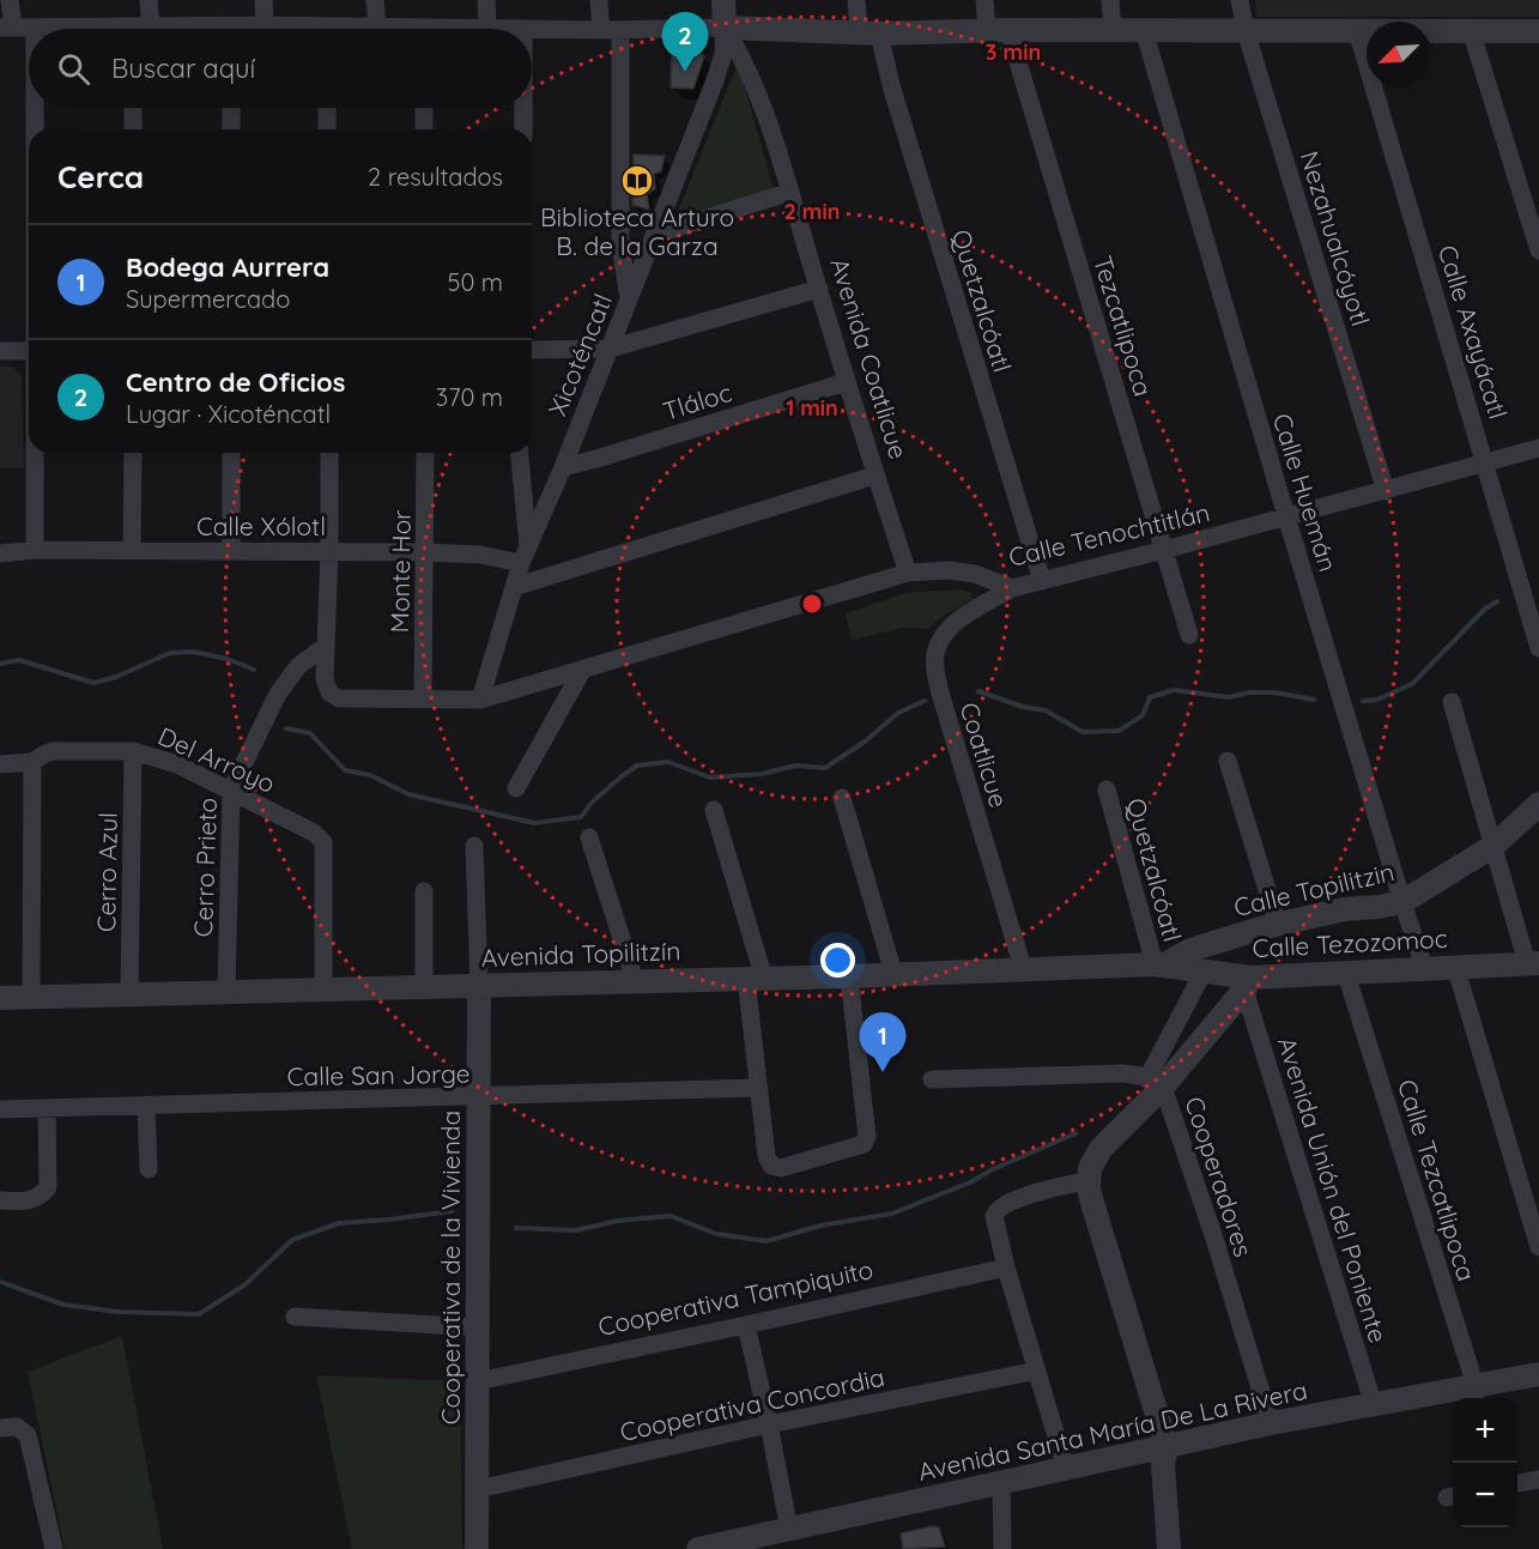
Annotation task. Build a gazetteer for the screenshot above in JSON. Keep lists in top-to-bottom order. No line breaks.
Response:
{"streets":{"street":["Nezahualcóyotl","Quetzalcóatl","Tezcatlipoca","Calle Axayácatl","Xicoténcatl","Avenida Coatlicue","Tláloc","Calle Huemán","Calle Xólotl","Calle Tenochtitlán","Monte Hor","Coatlicue","Del Arroyo","Cerro Prieto","Cerro Azul","Calle Topilitzin","Calle Tezozomoc","Avenida Topilitzín","Calle San Jorge","Cooperadores","Calle Tezcatlipoca","Avenida Unión del Poniente","Cooperativa de la Vivienda","Cooperativa Tampiquito","Cooperativa Concordia","Avenida Santa María De La Rivera"]},"crossings":[["Nezahualcóyotl","Calle Tenochtitlán"],["Quetzalcóatl","Calle Tenochtitlán"],["Quetzalcóatl","Calle Topilitzin"],["Quetzalcóatl","Calle Tezozomoc"],["Quetzalcóatl","Avenida Topilitzín"],["Tezcatlipoca","Calle Tenochtitlán"],["Calle Axayácatl","Calle Tenochtitlán"],["Xicoténcatl","Avenida Coatlicue"],["Xicoténcatl","Tláloc"],["Xicoténcatl","Calle Xólotl"],["Xicoténcatl","Calle Tenochtitlán"],["Avenida Coatlicue","Tláloc"],["Avenida Coatlicue","Calle Tenochtitlán"],["Calle Huemán","Calle Tenochtitlán"],["Calle Huemán","Calle Topilitzin"],["Calle Huemán","Calle Tezozomoc"],["Calle Xólotl","Monte Hor"],["Calle Tenochtitlán","Monte Hor"],["Calle Tenochtitlán","Coatlicue"],["Calle Tenochtitlán","Cerro Prieto"],["Coatlicue","Avenida Topilitzín"],["Del Arroyo","Cerro Prieto"],["Del Arroyo","Cerro Azul"],["Del Arroyo","Avenida Topilitzín"],["Cerro Prieto","Avenida Topilitzín"],["Cerro Azul","Avenida Topilitzín"],["Calle Topilitzin","Calle Tezozomoc"],["Calle Topilitzin","Avenida Topilitzín"],["Calle Tezozomoc","Avenida Topilitzín"],["Calle Tezozomoc","Calle Tezcatlipoca"],["Calle Tezozomoc","Avenida Unión del Poniente"],["Avenida Topilitzín","Cooperativa de la Vivienda"],["Calle San Jorge","Cooperativa de la Vivienda"],["Cooperadores","Avenida Santa María De La Rivera"],["Calle Tezcatlipoca","Avenida Santa María De La Rivera"],["Avenida Unión del Poniente","Avenida Santa María De La Rivera"],["Cooperativa de la Vivienda","Cooperativa Tampiquito"],["Cooperativa de la Vivienda","Cooperativa Concordia"]],"places":{"library":["Biblioteca Arturo B. de la Garza"]},"north":"bottom left","page":{"pins":["2","1"],"search":"Buscar aquí","heading":["Cerca","2 resultados"],"list":[{"mark":"1","name":"Bodega Aurrera","note":"Supermercado","value":"50 m"},{"mark":"2","name":"Centro de Oficios","note":"Lugar · Xicoténcatl","value":"370 m"}],"map_buttons":["+","−"]},"rings":["3 min","2 min","1 min"]}
